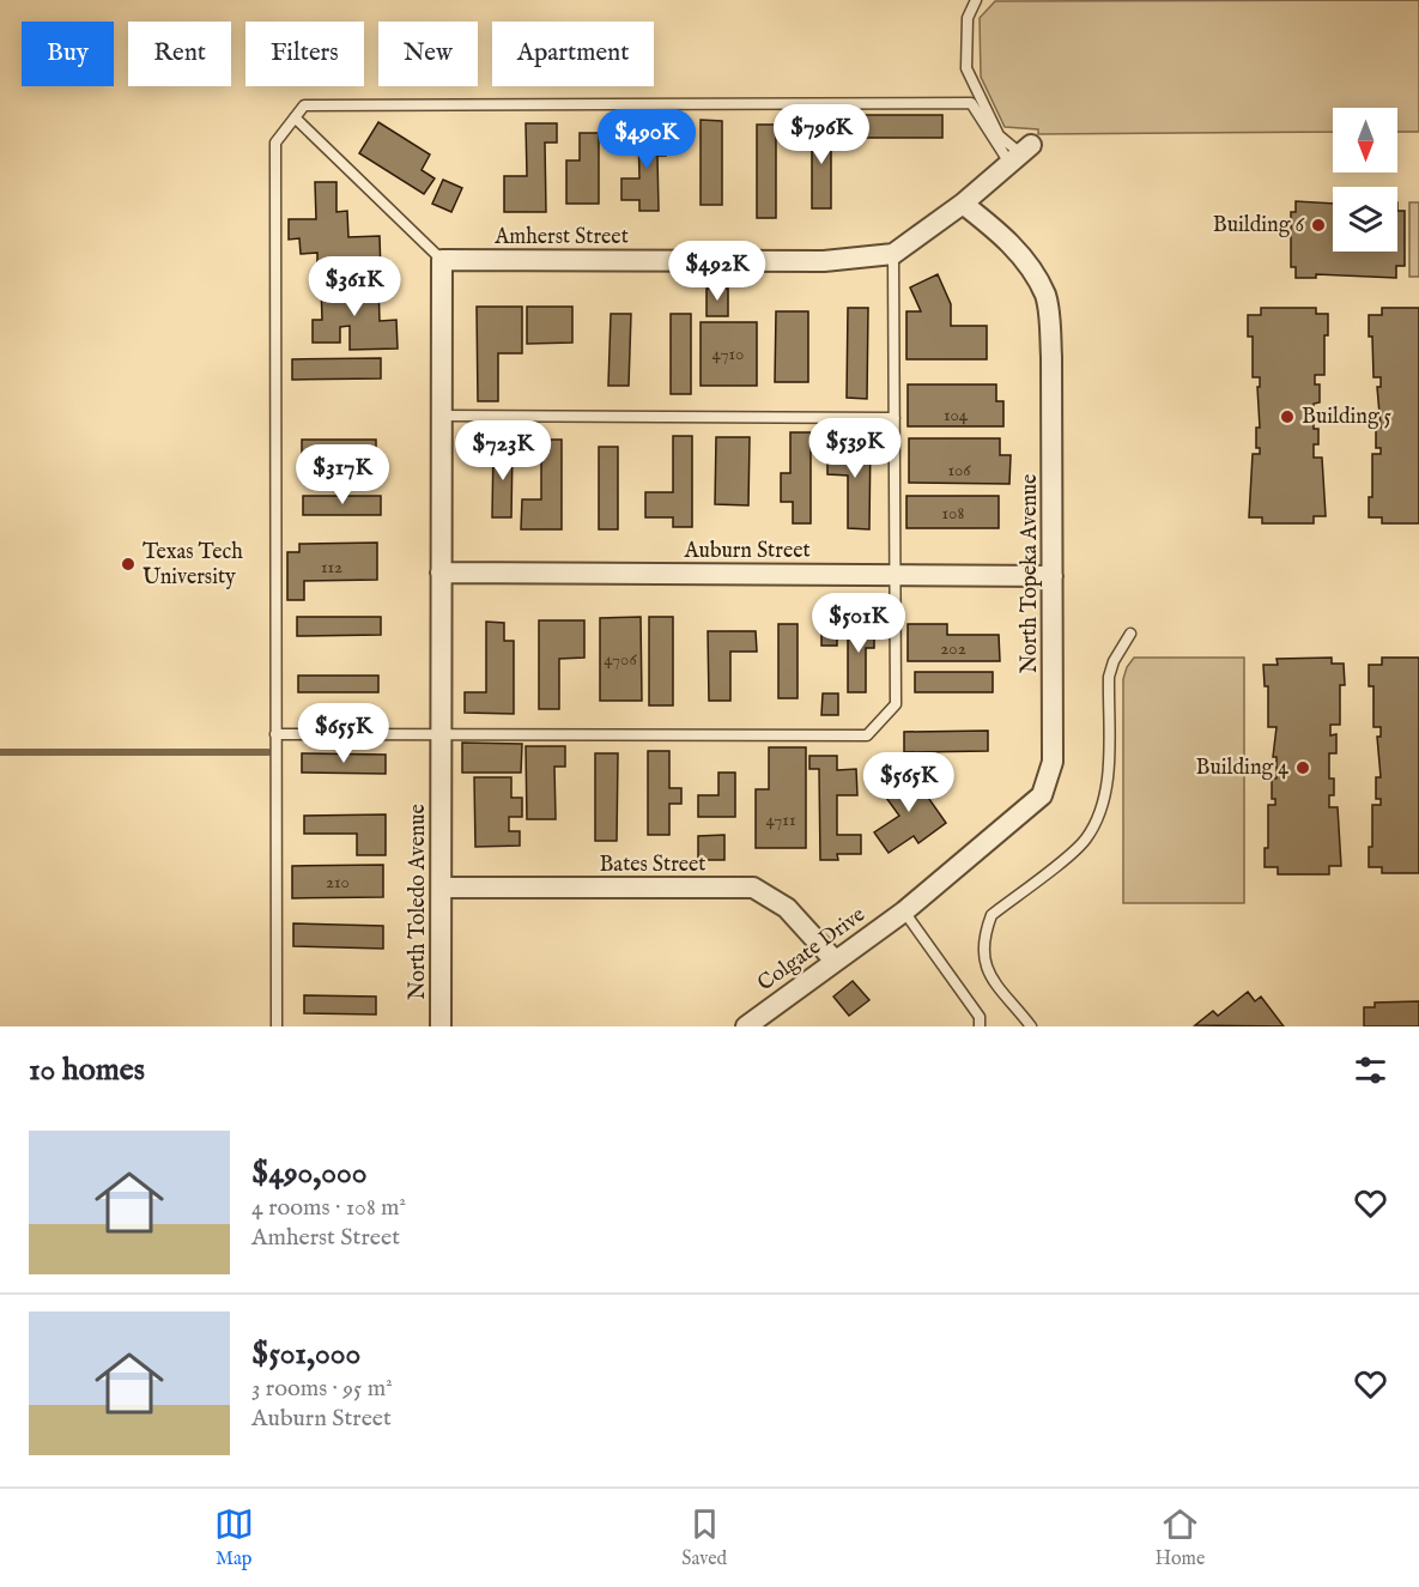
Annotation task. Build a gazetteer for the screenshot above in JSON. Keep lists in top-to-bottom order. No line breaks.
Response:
{"streets":{"street":["Amherst Street","Auburn Street","North Topeka Avenue","Bates Street","North Toledo Avenue","Colgate Drive"]},"crossings":[["Amherst Street","North Toledo Avenue"],["Auburn Street","North Topeka Avenue"],["Auburn Street","North Toledo Avenue"],["North Topeka Avenue","Colgate Drive"],["Bates Street","North Toledo Avenue"],["Bates Street","Colgate Drive"]],"places":["Building 6","Building 5","Texas Tech University","Building 4"],"house_numbers":["4710","104","106","108","112","202","4706","4711","210"],"north":"bottom","page":{"chip":["Buy","Rent","Filters","New","Apartment"],"price":["$796K","$490K","$492K","$361K","$539K","$723K","$317K","$501K","$655K","$565K"],"heading":"10 homes","list":[{"name":"$490,000","note":"4 rooms · 108 m² · Amherst Street"},{"name":"$501,000","note":"3 rooms · 95 m² · Auburn Street"}],"tabs":["Map","Saved","Home"]}}
